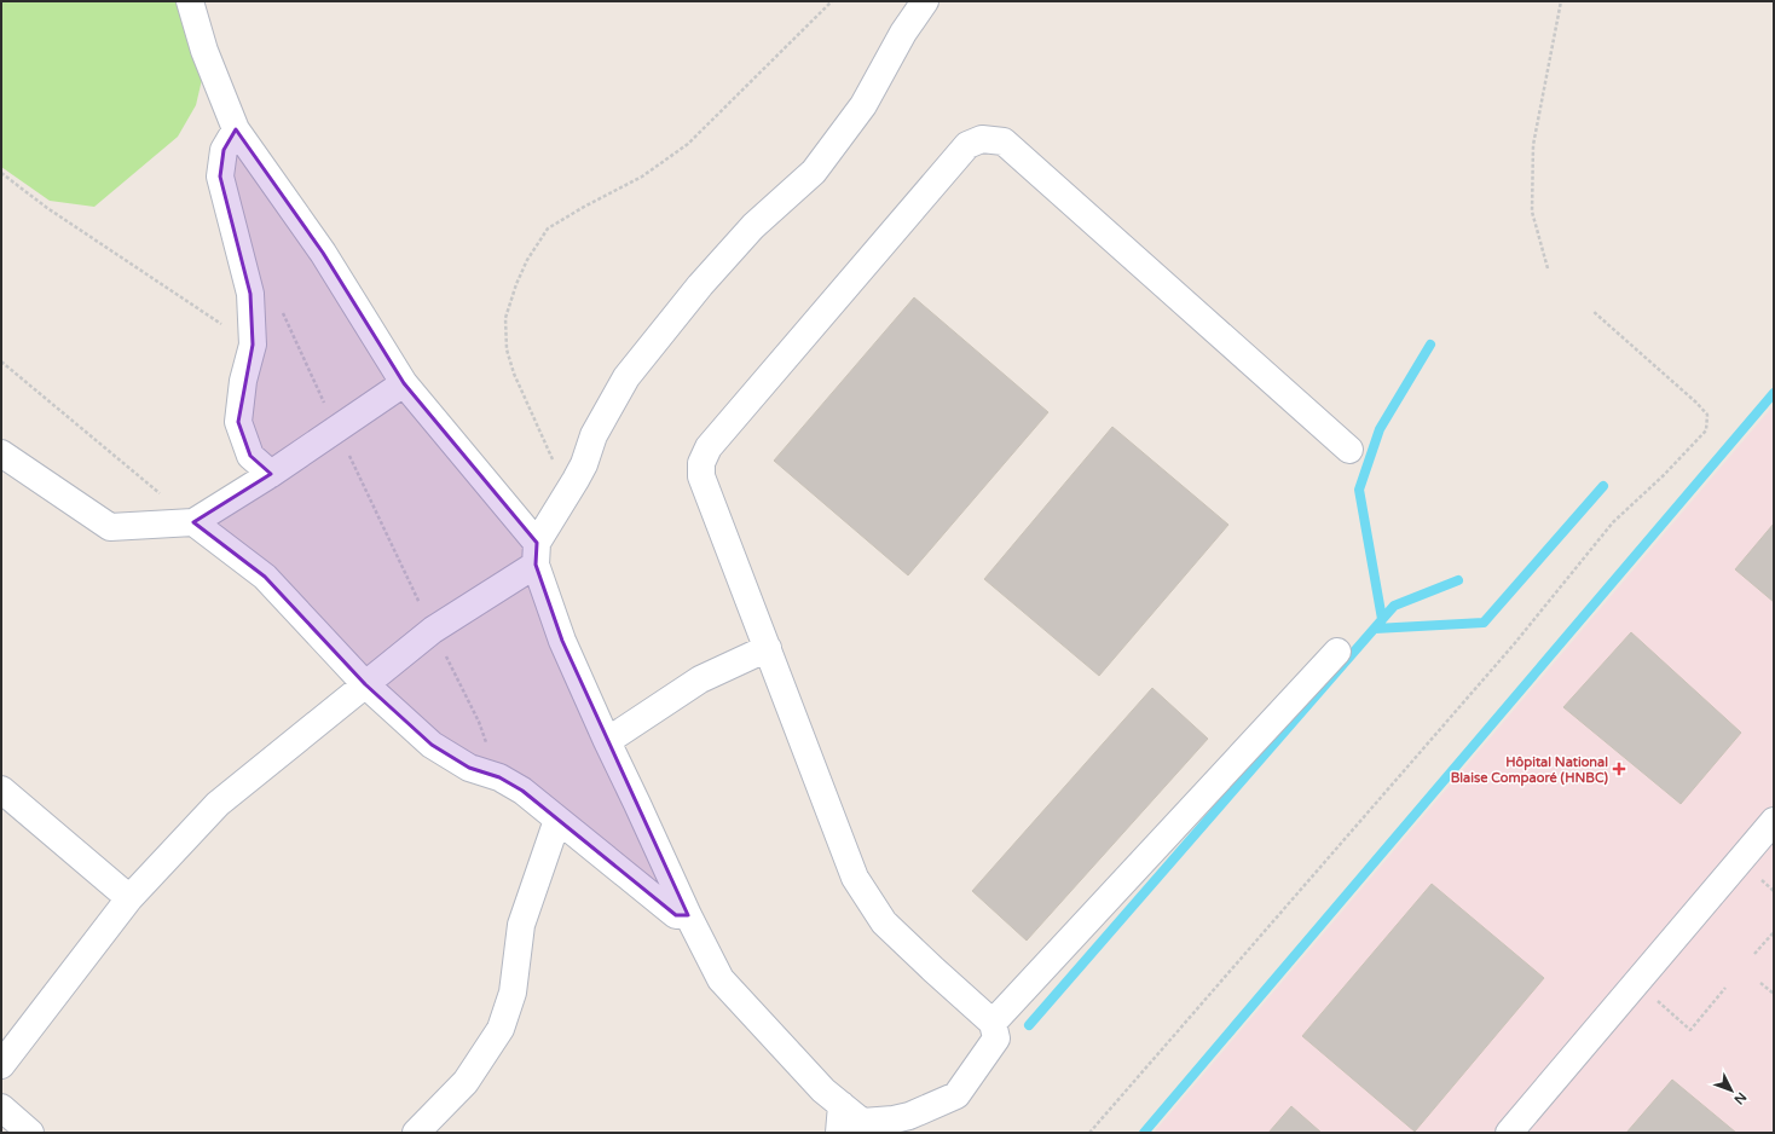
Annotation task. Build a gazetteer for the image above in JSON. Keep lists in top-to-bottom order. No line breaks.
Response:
{"places":{"health":["Hôpital National Blaise Compaoré (HNBC)"]},"north":"bottom right"}
